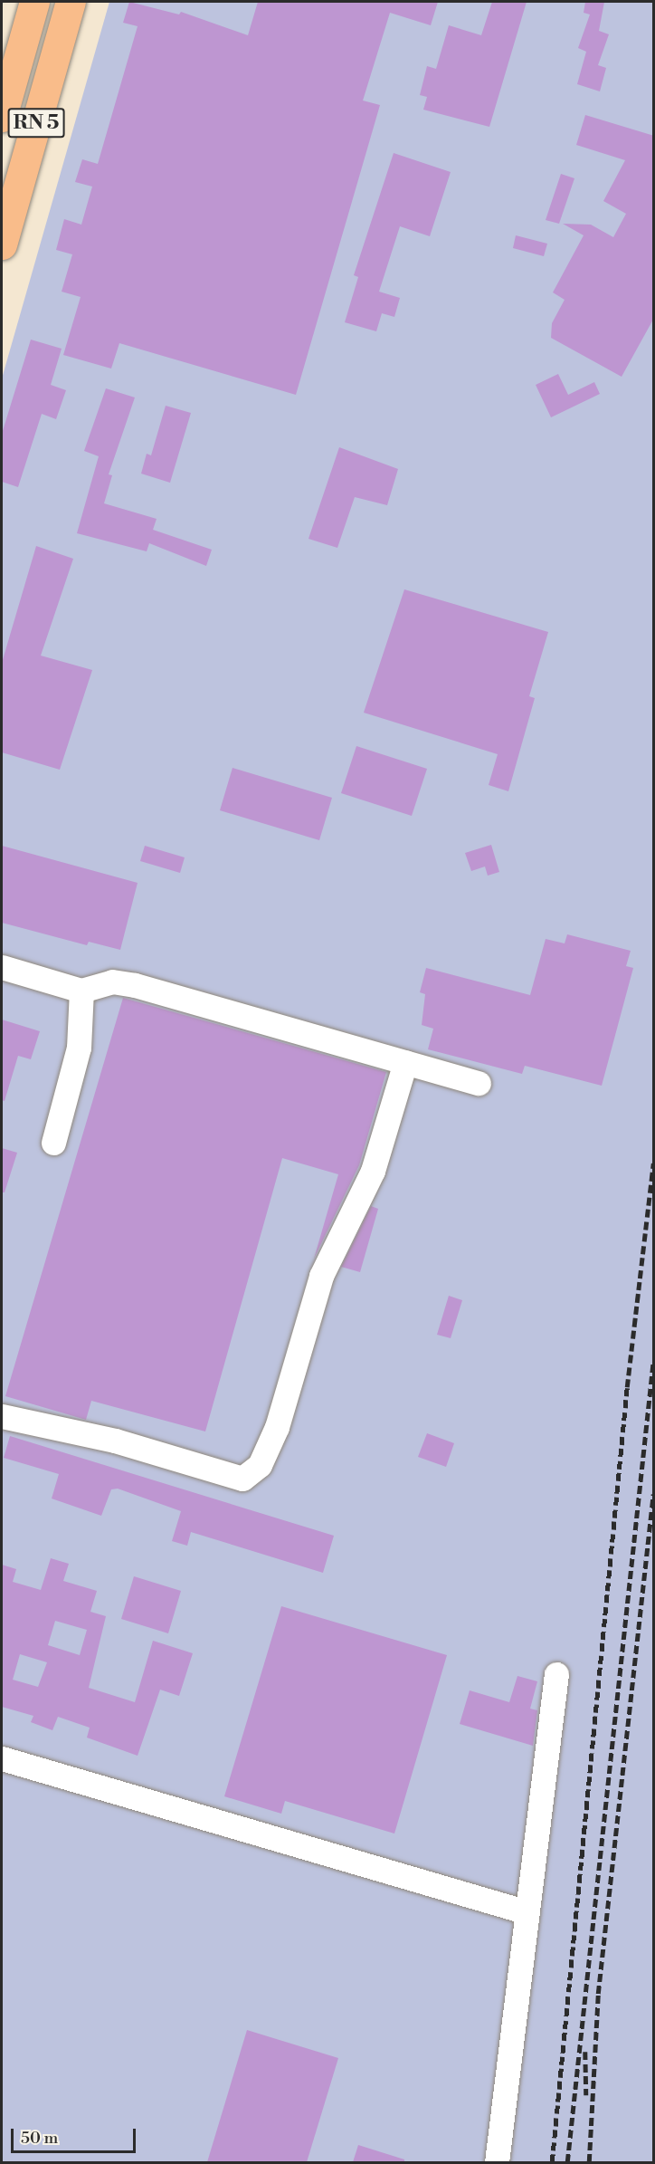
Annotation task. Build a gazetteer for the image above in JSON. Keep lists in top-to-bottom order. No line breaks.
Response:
{"streets":{"highway":["RN 5"]},"scale_bar":"50 m"}
